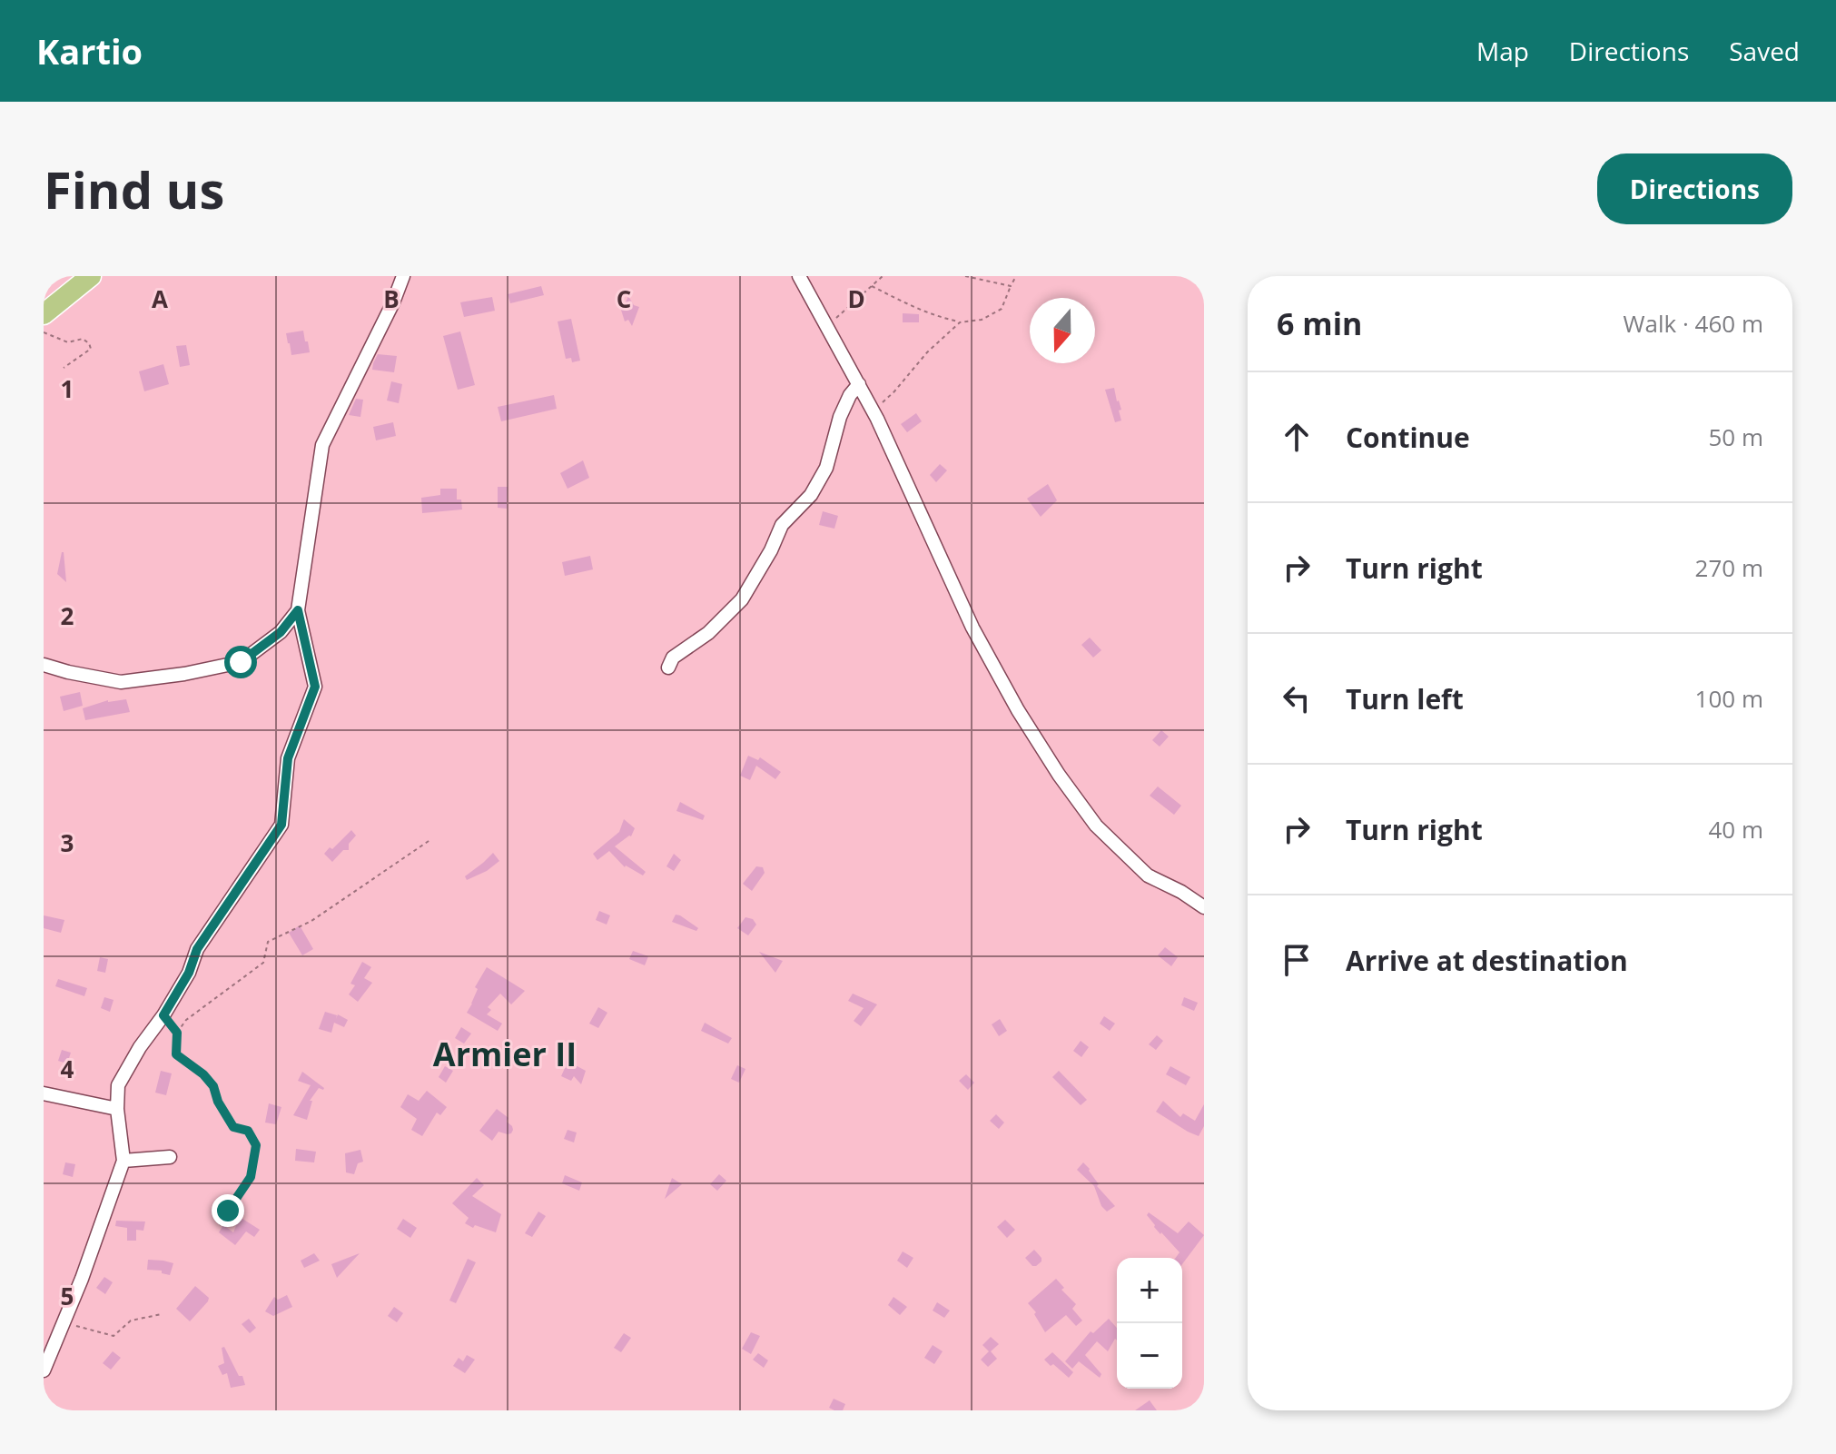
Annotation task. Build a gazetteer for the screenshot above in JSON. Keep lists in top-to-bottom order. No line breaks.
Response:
{"districts":["Armier II"],"north":"bottom","page":{"header":"Kartio","nav":["Map","Directions","Saved"],"buttons":"Directions","title":"Find us","heading":["6 min","Walk · 460 m"],"list":[["Continue","50 m"],["Turn right","270 m"],["Turn left","100 m"],["Turn right","40 m"],"Arrive at destination"],"map_buttons":["+","−"]},"grid":{"columns":["A","B","C","D"],"rows":["1","2","3","4","5"]}}
